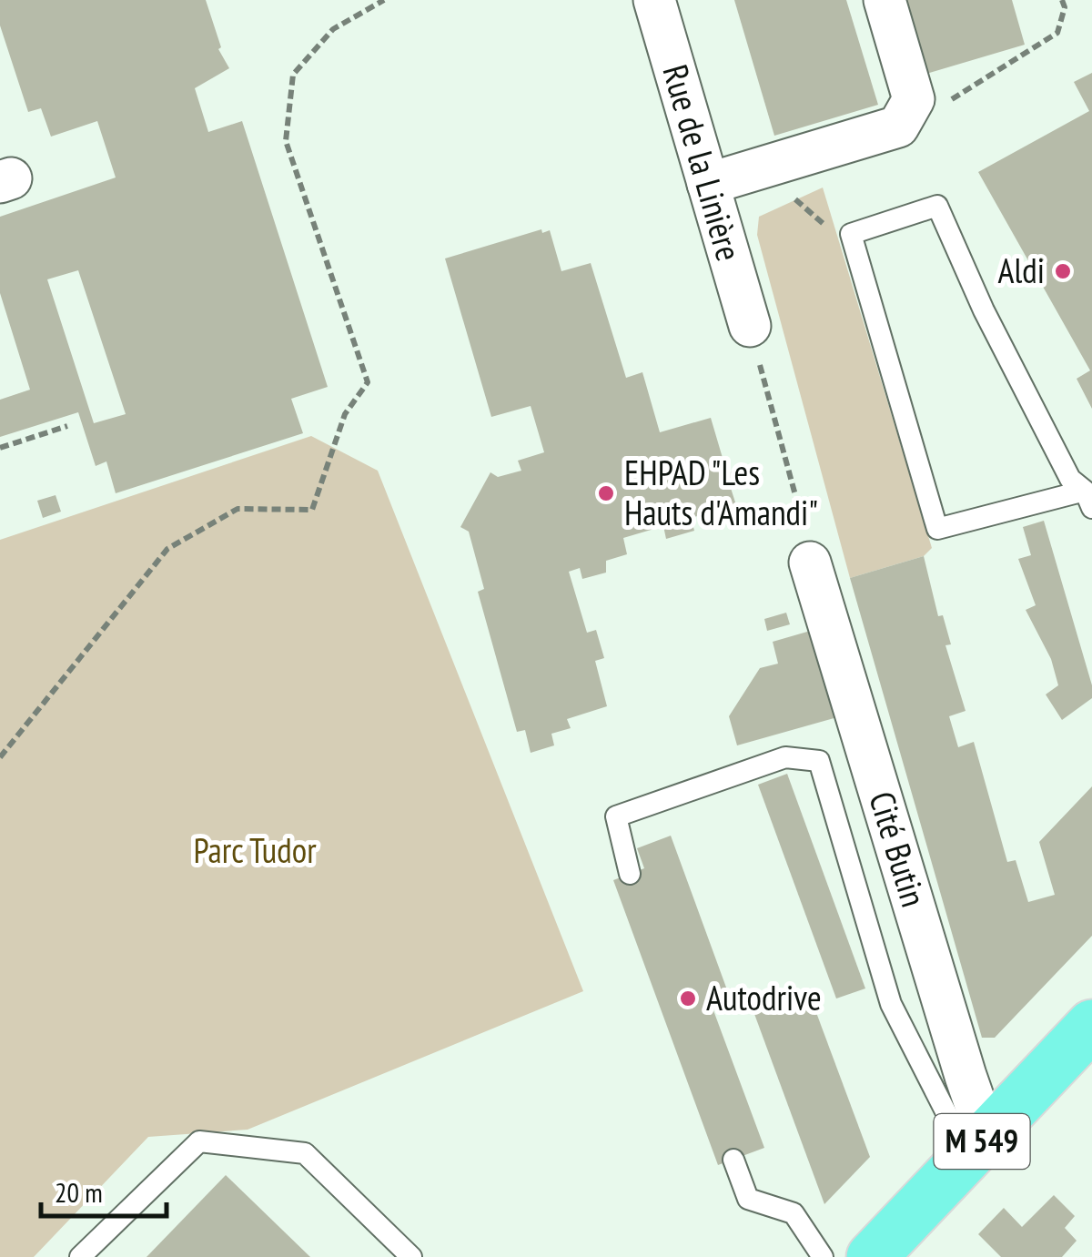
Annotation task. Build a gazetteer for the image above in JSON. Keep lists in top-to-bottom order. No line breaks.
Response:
{"streets":{"main road":["M 549"],"street":["Rue de la Linière","Cité Butin"]},"crossings":[["Cité Butin","M 549"]],"parks":["Parc Tudor"],"places":["Aldi","EHPAD \"Les Hauts d'Amandi\"","Autodrive"],"scale_bar":"20 m"}
